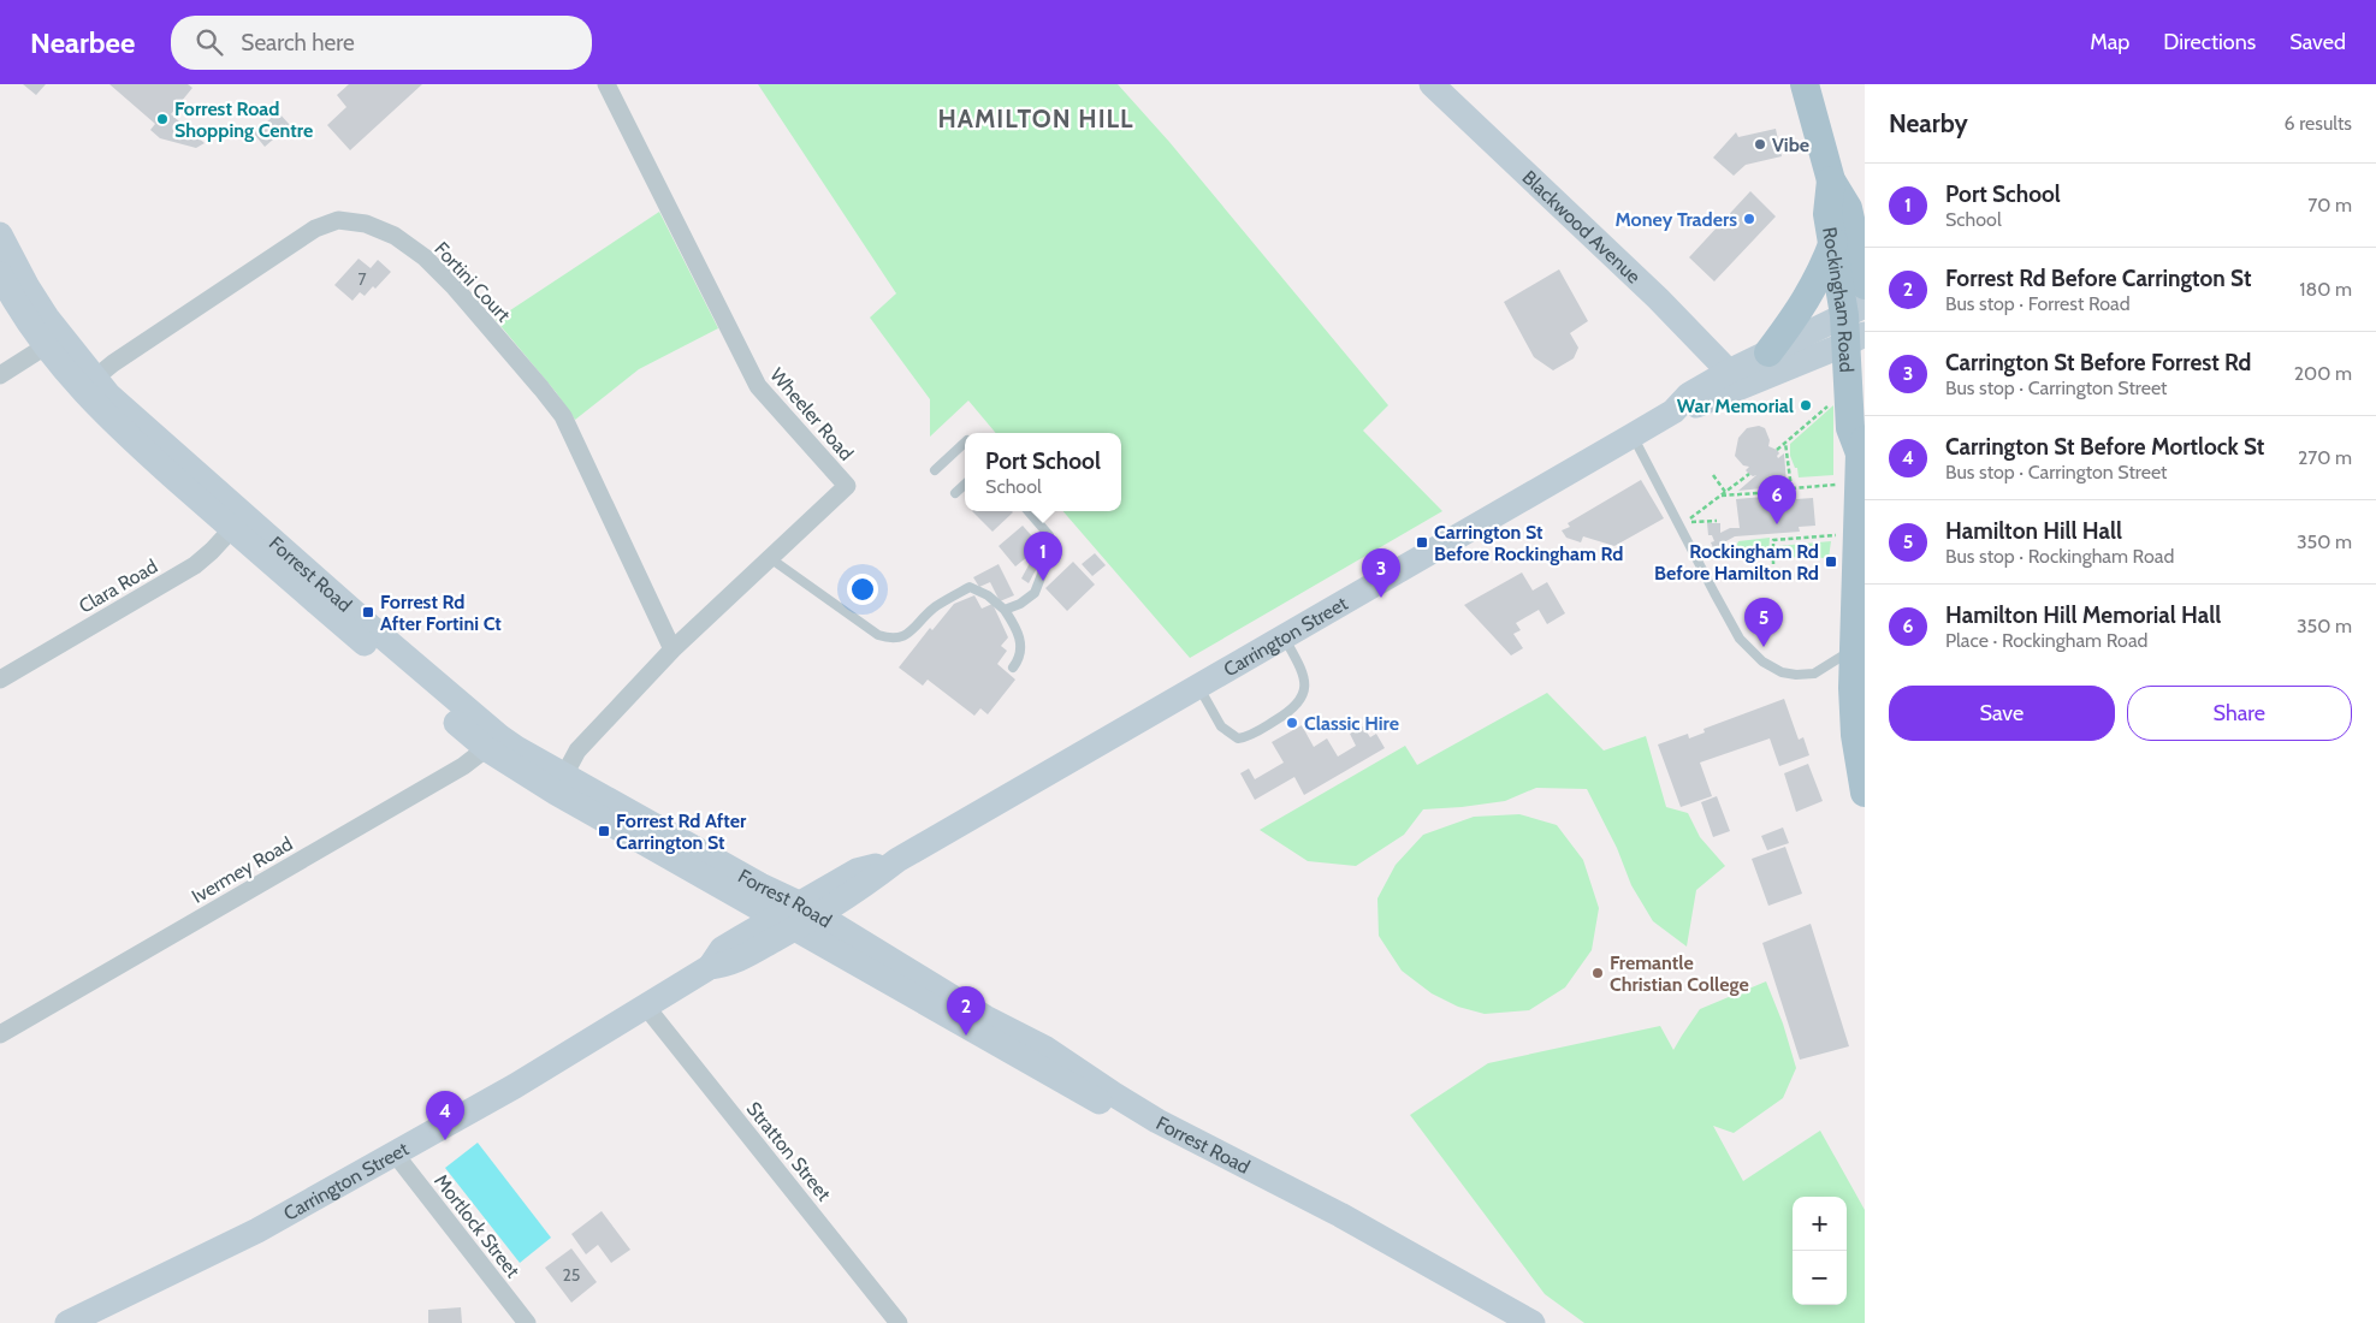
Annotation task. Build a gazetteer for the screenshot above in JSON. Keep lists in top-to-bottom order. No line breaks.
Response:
{"streets":{"main road":["Blackwood Avenue","Rockingham Road","Forrest Road","Carrington Street"],"street":["Fortini Court","Wheeler Road","Clara Road","Ivermey Road","Stratton Street","Mortlock Street"]},"crossings":[["Blackwood Avenue","Carrington Street"],["Fortini Court","Wheeler Road"],["Fortini Court","Forrest Road"],["Rockingham Road","Carrington Street"],["Wheeler Road","Forrest Road"],["Forrest Road","Clara Road"],["Forrest Road","Carrington Street"],["Forrest Road","Ivermey Road"],["Carrington Street","Stratton Street"],["Carrington Street","Mortlock Street"]],"districts":["HAMILTON HILL"],"places":{"other":["Forrest Road Shopping Centre","Vibe","Money Traders","War Memorial","Classic Hire","Fremantle Christian College"],"transit":["Carrington St Before Rockingham Rd","Rockingham Rd Before Hamilton Rd","Forrest Rd After Fortini Ct","Forrest Rd After Carrington St"]},"house_numbers":["7","25"],"page":{"header":"Nearbee","search":"Search here","nav":["Map","Directions","Saved"],"heading":["Nearby","6 results"],"list":[{"mark":"1","name":"Port School","note":"School","value":"70 m"},{"mark":"2","name":"Forrest Rd Before Carrington St","note":"Bus stop · Forrest Road","value":"180 m"},{"mark":"3","name":"Carrington St Before Forrest Rd","note":"Bus stop · Carrington Street","value":"200 m"},{"mark":"4","name":"Carrington St Before Mortlock St","note":"Bus stop · Carrington Street","value":"270 m"},{"mark":"5","name":"Hamilton Hill Hall","note":"Bus stop · Rockingham Road","value":"350 m"},{"mark":"6","name":"Hamilton Hill Memorial Hall","note":"Place · Rockingham Road","value":"350 m"}],"popup":["Port School","School"],"pins":["6","1","3","5","2","4"],"buttons":["Save","Share"],"map_buttons":["+","−"]}}
